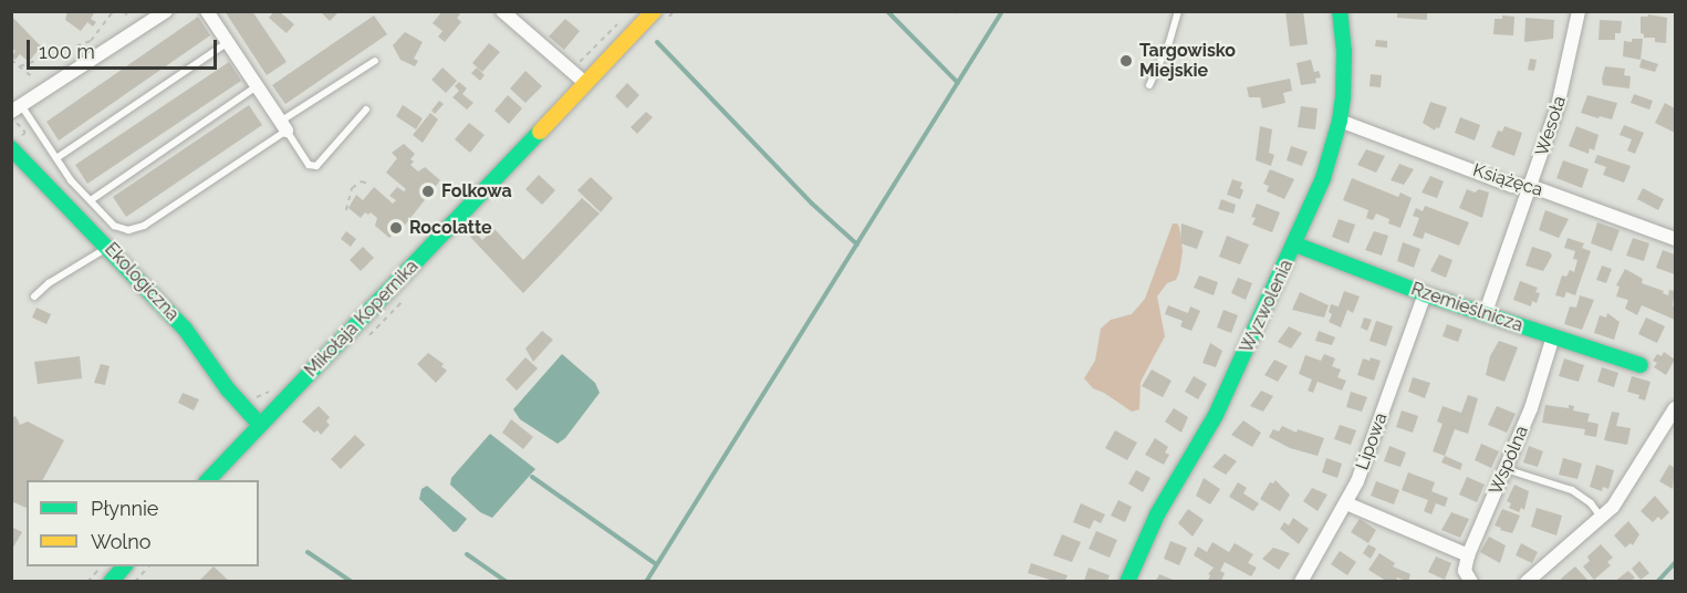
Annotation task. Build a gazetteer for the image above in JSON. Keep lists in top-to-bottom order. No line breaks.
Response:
{"streets":{"street":["Wesoła","Książęca","Ekologiczna","Wyzwolenia","Rzemieślnicza","Mikołaja Kopernika","Lipowa","Wspólna"]},"crossings":[["Wesoła","Książęca"],["Wesoła","Rzemieślnicza"],["Książęca","Wyzwolenia"],["Ekologiczna","Mikołaja Kopernika"],["Wyzwolenia","Rzemieślnicza"],["Rzemieślnicza","Lipowa"],["Rzemieślnicza","Wspólna"]],"places":["Targowisko Miejskie","Folkowa","Rocolatte"],"legend":["Płynnie","Wolno"],"scale_bar":"100 m"}
